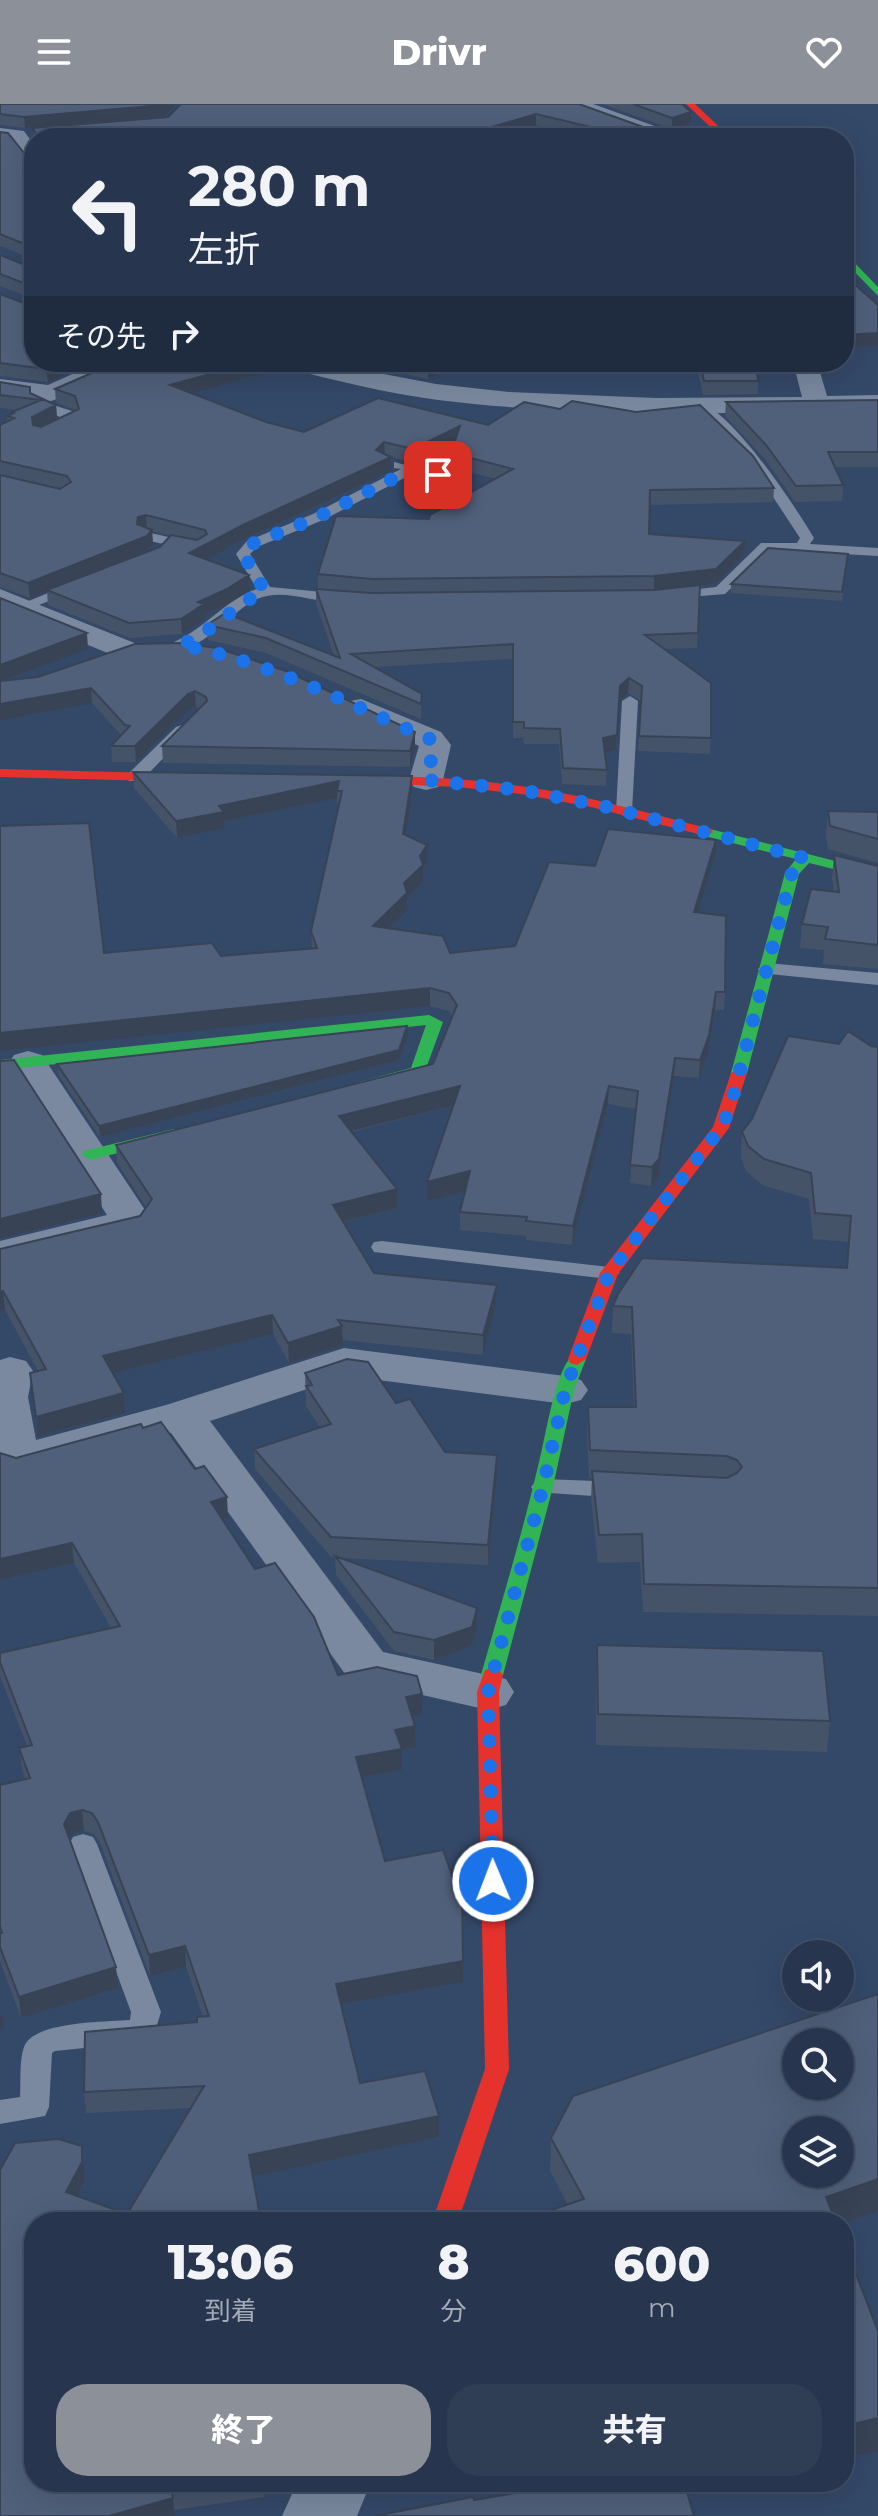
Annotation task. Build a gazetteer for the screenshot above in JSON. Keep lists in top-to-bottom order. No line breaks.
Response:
{"page":{"header":"Drivr","turn":["280 m","左折"],"then":"その先","eta":["13:06","到着","8","分","600","m"],"buttons":["終了","共有"]}}
